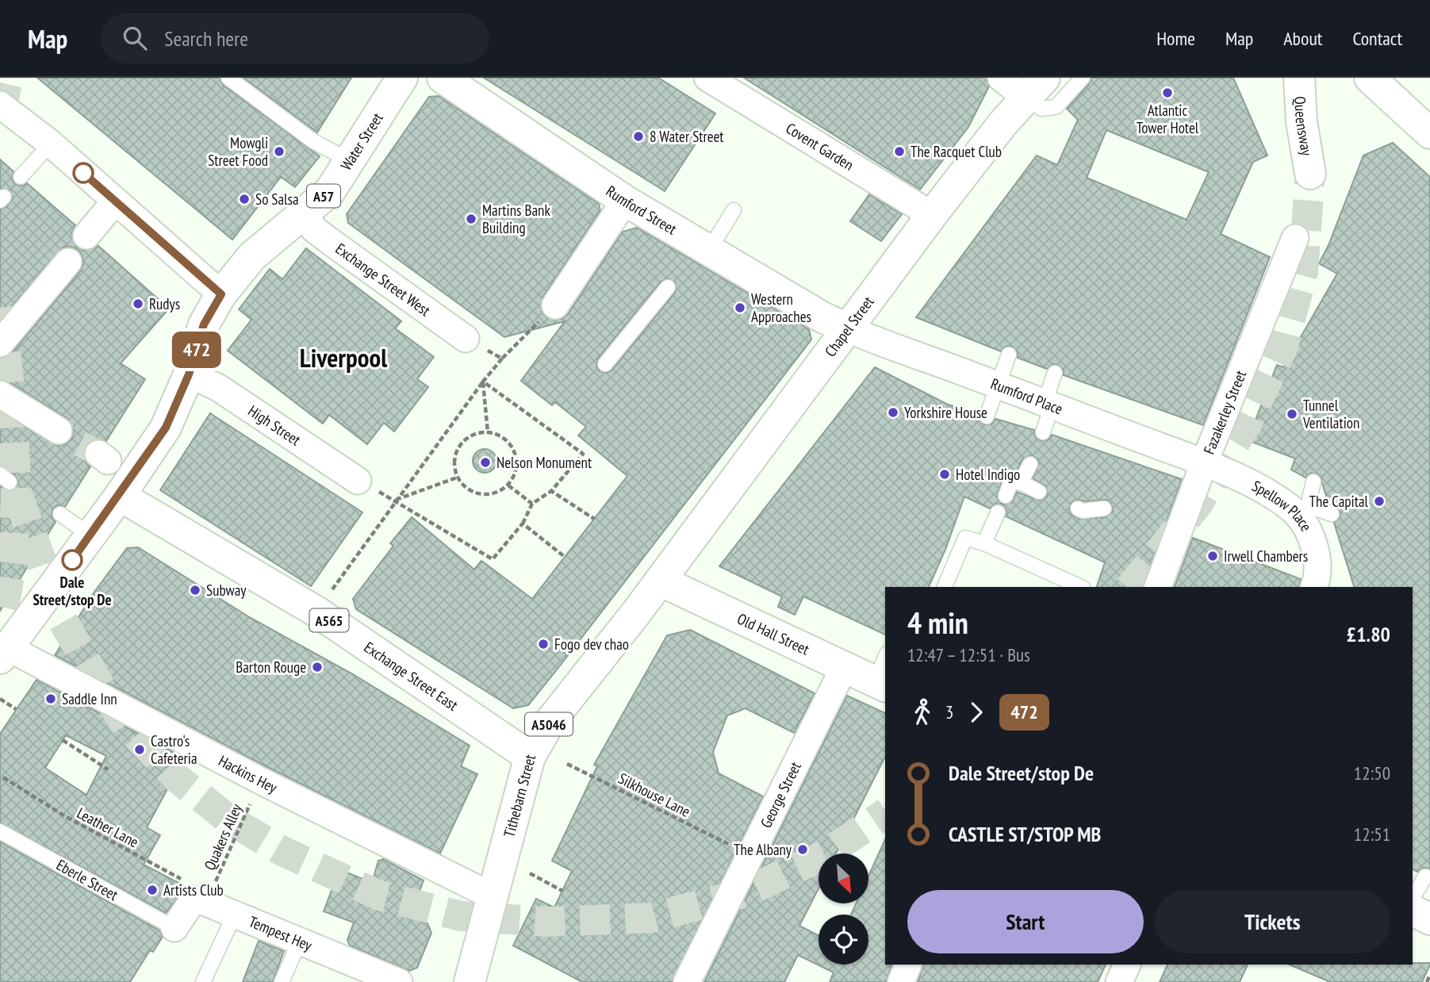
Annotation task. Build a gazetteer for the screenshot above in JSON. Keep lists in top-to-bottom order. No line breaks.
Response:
{"streets":{"main road":["Queensway","Water Street","A57","Rumford Street","Chapel Street","A565","Old Hall Street","Exchange Street East","A5046","Tithebarn Street"],"street":["Covent Garden","Exchange Street West","Rumford Place","Fazakerley Street","High Street","Spellow Place","Hackins Hey","George Street","Tempest Hey"],"lane":["Eberle Street"],"path":["Silkhouse Lane","Leather Lane","Quakers Alley"]},"crossings":[["Water Street","A57"],["Water Street","Exchange Street West"],["Covent Garden","Chapel Street"],["A57","High Street"],["A57","Exchange Street East"],["A57","Hackins Hey"],["Rumford Street","Chapel Street"],["Rumford Street","Rumford Place"],["Chapel Street","Rumford Place"],["Chapel Street","Old Hall Street"],["Chapel Street","Tithebarn Street"],["Rumford Place","Fazakerley Street"],["Rumford Place","Spellow Place"],["Fazakerley Street","Spellow Place"],["Old Hall Street","George Street"],["Old Hall Street","Tithebarn Street"],["Exchange Street East","Tithebarn Street"],["Hackins Hey","Tithebarn Street"],["Hackins Hey","Quakers Alley"],["Leather Lane","Quakers Alley"],["Leather Lane","Tempest Hey"],["Quakers Alley","Tempest Hey"]],"districts":["Liverpool"],"places":["Atlantic Tower Hotel","8 Water Street","Mowgli Street Food","The Racquet Club","So Salsa","Martins Bank Building","Rudys","Western Approaches","Yorkshire House","Tunnel Ventilation","Nelson Monument","Hotel Indigo","The Capital","Irwell Chambers","Dale Street/stop De","Subway","Fogo dev chao","Barton Rouge","Saddle Inn","Castro's Cafeteria","The Albany","Artists Club"],"lines":["bus line 472"],"north":"bottom right","page":{"header":"Map","search":"Search here","nav":["Home","Map","About","Contact"],"on_map":"472","heading":["4 min","12:47 – 12:51 · Bus","£1.80"],"legs":["3","472"],"list":[{"name":"Dale Street/stop De","value":"12:50"},{"name":"CASTLE ST/STOP MB","value":"12:51"}],"buttons":["Start","Tickets"]}}
